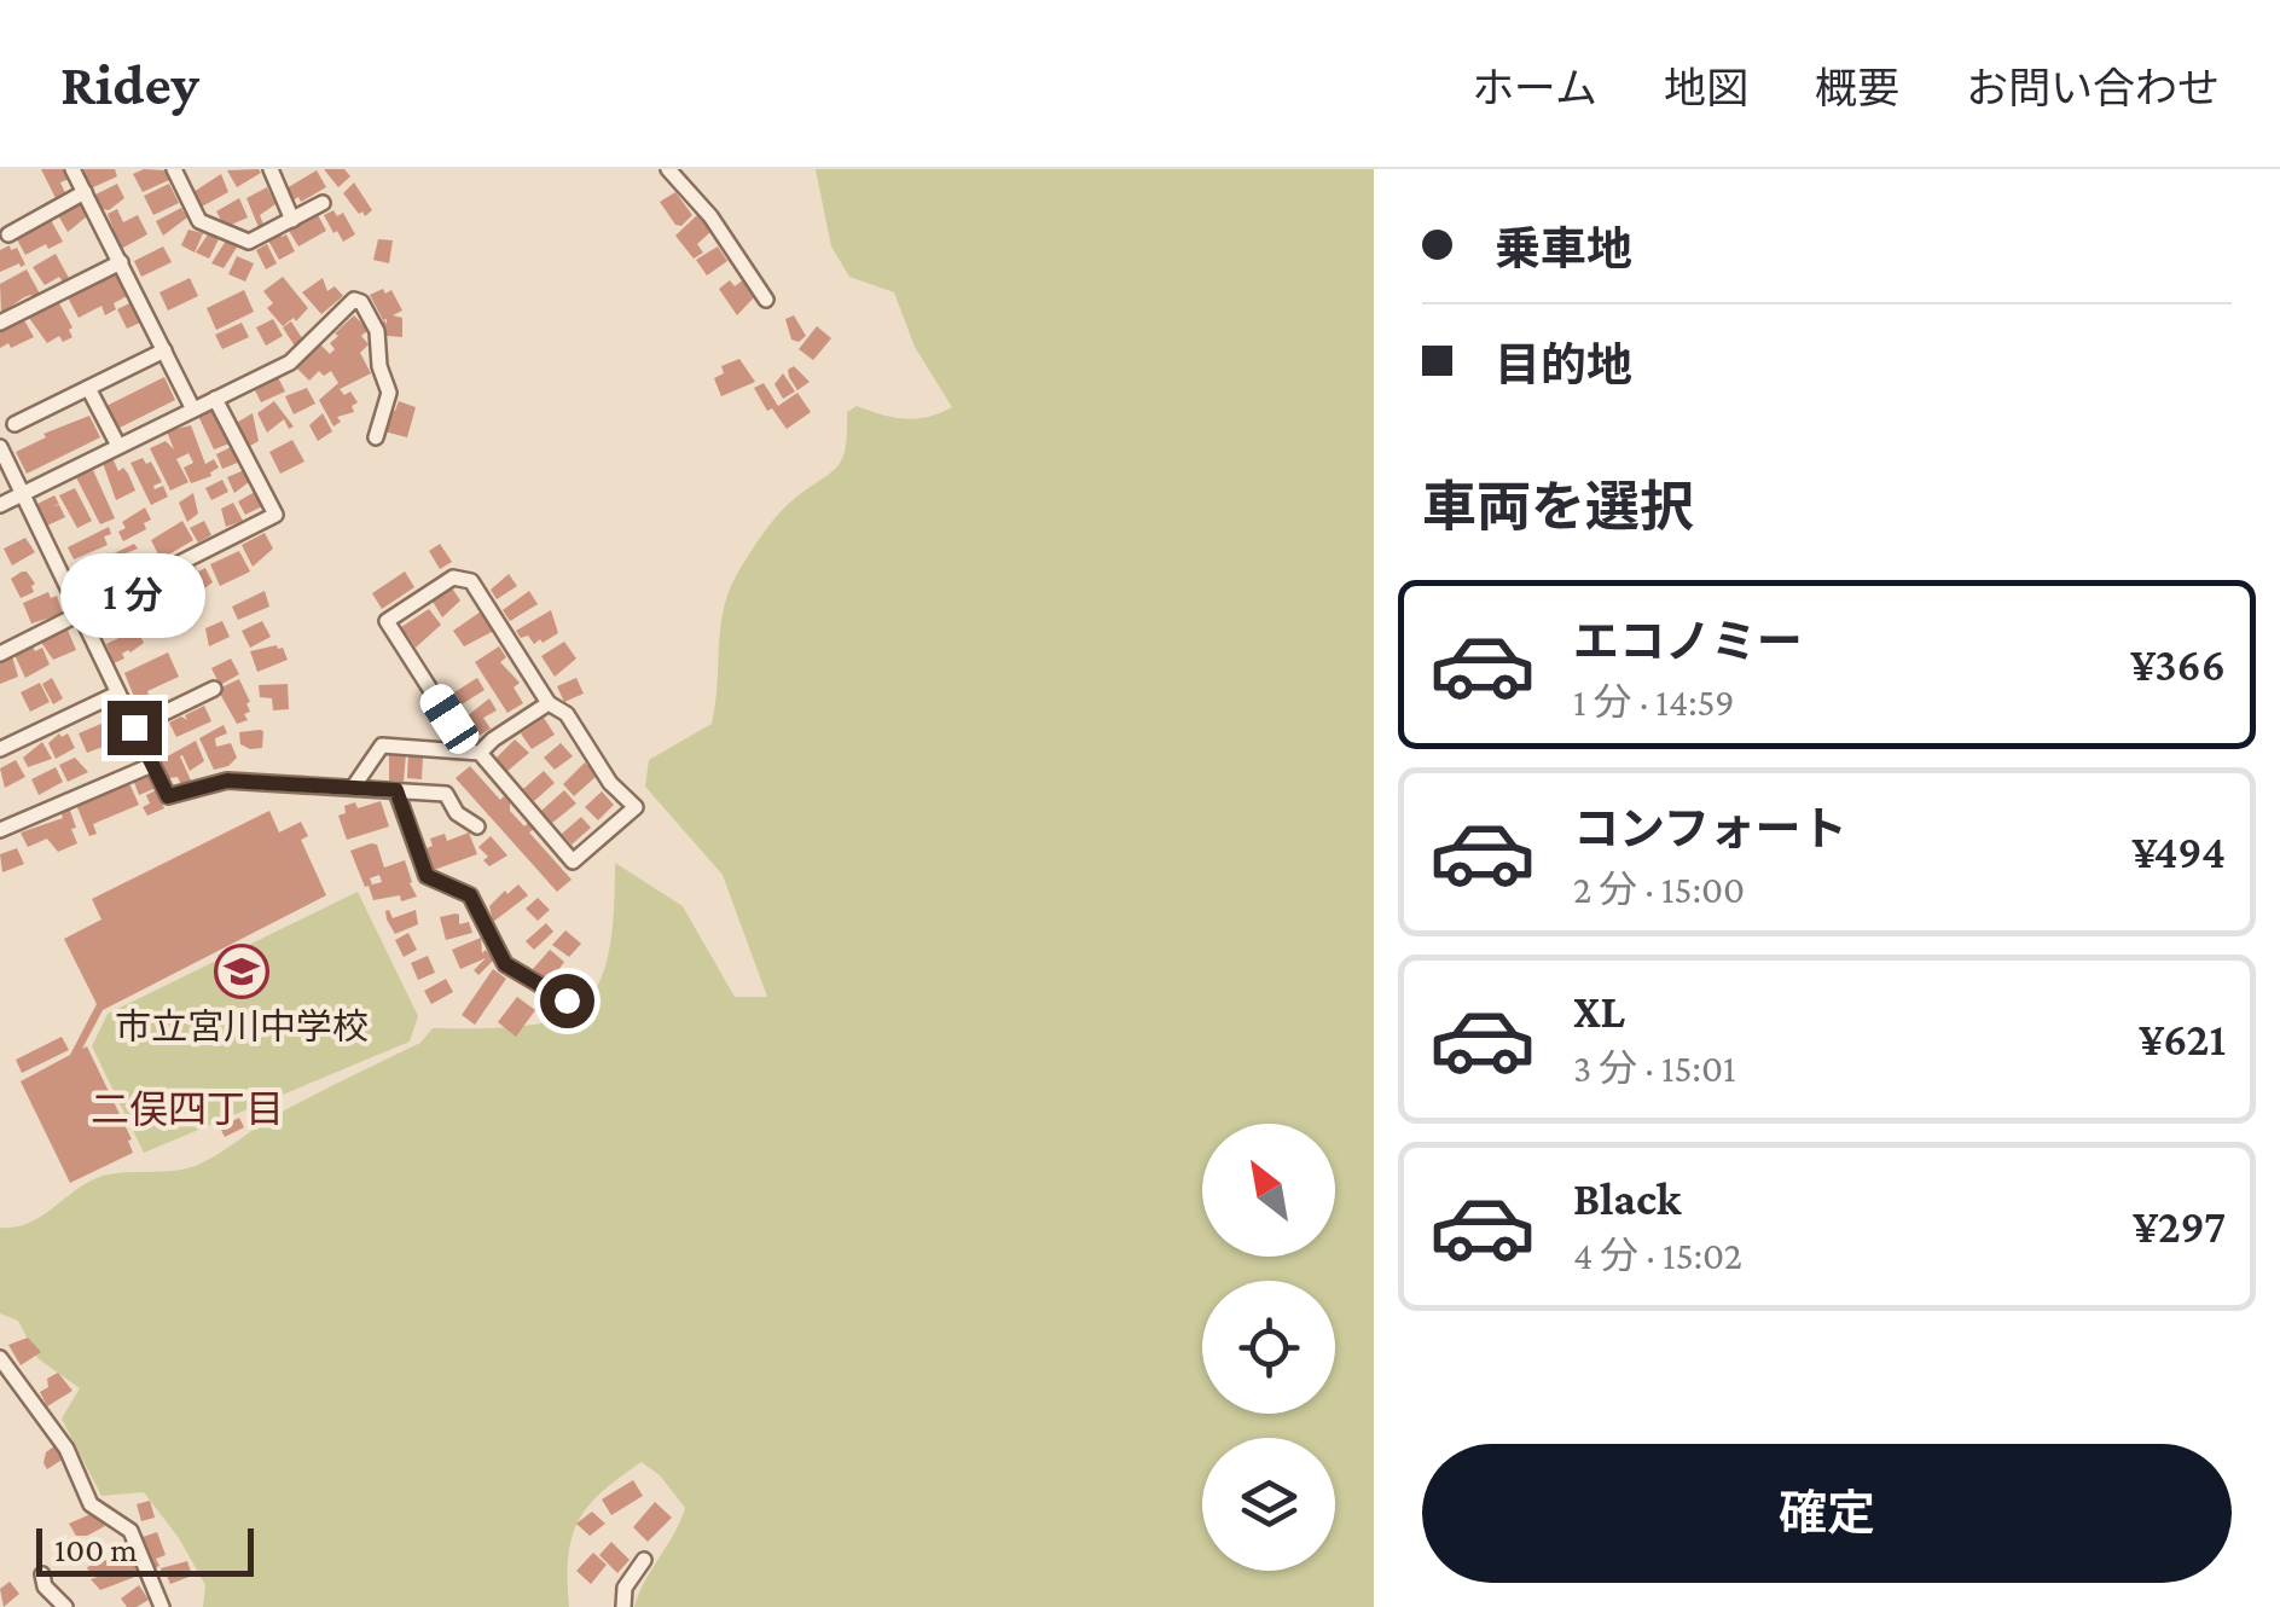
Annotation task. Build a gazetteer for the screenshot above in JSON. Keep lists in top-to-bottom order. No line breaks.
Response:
{"districts":["二俣四丁目"],"places":{"school or university":["市立宮川中学校"]},"scale_bar":"100 m","north":"top left","page":{"header":"Ridey","nav":["ホーム","地図","概要","お問い合わせ"],"banner":["乗車地","目的地"],"heading":"車両を選択","bubble":"1 分","list":[{"name":"エコノミー","note":"1 分 · 14:59","value":"¥366"},{"name":"コンフォート","note":"2 分 · 15:00","value":"¥494"},{"name":"XL","note":"3 分 · 15:01","value":"¥621"},{"name":"Black","note":"4 分 · 15:02","value":"¥297"}],"buttons":"確定","scale":"100 m"}}
